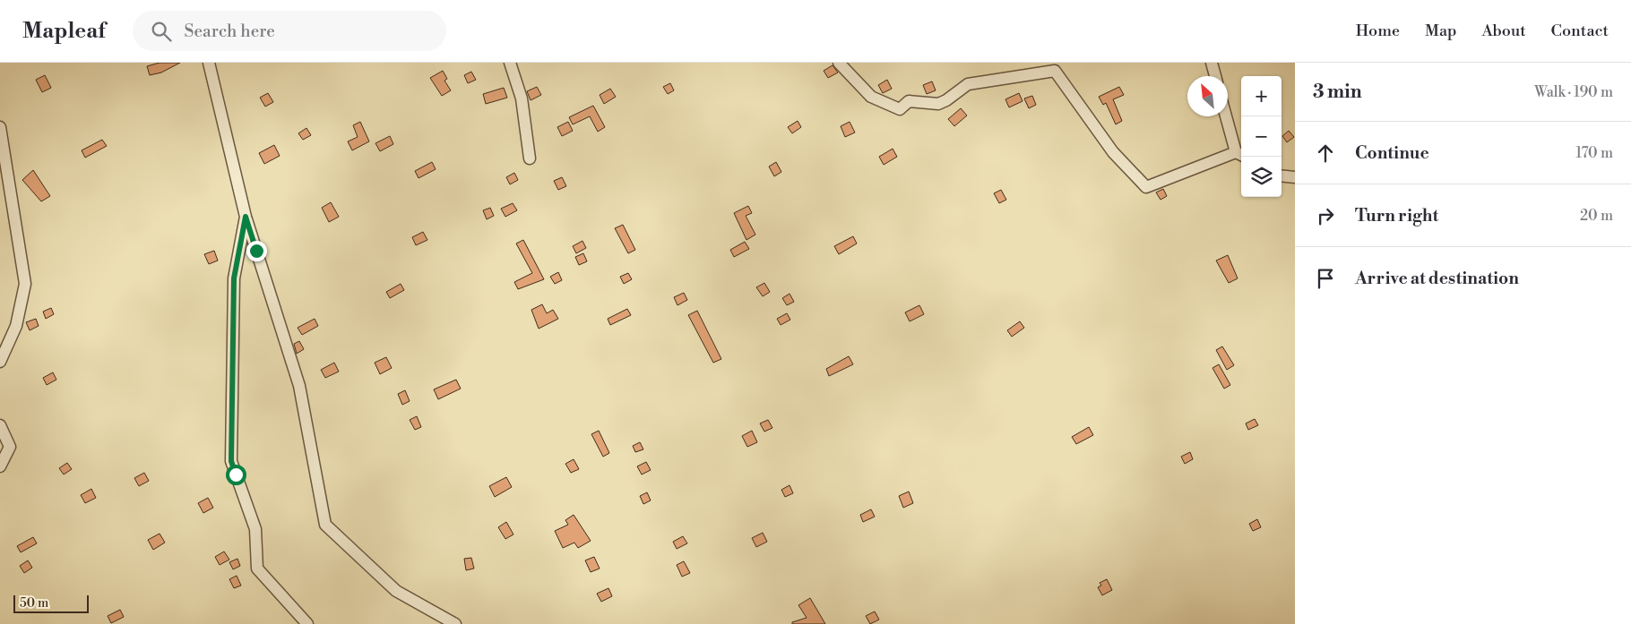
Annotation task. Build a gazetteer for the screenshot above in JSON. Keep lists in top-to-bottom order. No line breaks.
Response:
{"scale_bar":"50 m","north":"top left","page":{"header":"Mapleaf","search":"Search here","nav":["Home","Map","About","Contact"],"heading":["3 min","Walk · 190 m"],"map_buttons":["+","−"],"list":[["Continue","170 m"],["Turn right","20 m"],"Arrive at destination"],"scale":"50 m"}}
